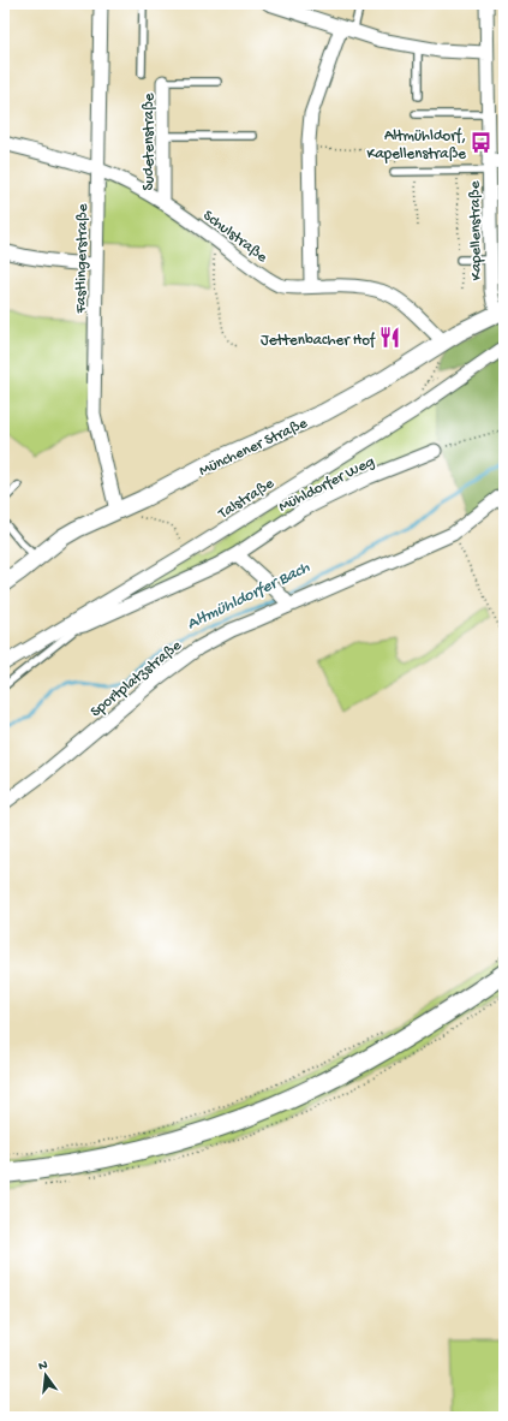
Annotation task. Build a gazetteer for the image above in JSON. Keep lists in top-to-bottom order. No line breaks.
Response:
{"streets":{"street":["Sudetenstraße","Kapellenstraße","Schulstraße","Fastlingerstraße","Münchener Straße","Mühldorfer Weg","Talstraße","Sportplatzstraße"]},"crossings":[["Sudetenstraße","Schulstraße"],["Kapellenstraße","Münchener Straße"],["Schulstraße","Fastlingerstraße"],["Schulstraße","Münchener Straße"],["Fastlingerstraße","Münchener Straße"],["Mühldorfer Weg","Talstraße"]],"water":["Altmühldorfer Bach"],"places":{"bus stop":["Altmühldorf, Kapellenstraße"],"restaurant":["Jettenbacher Hof"]},"north":"top"}
